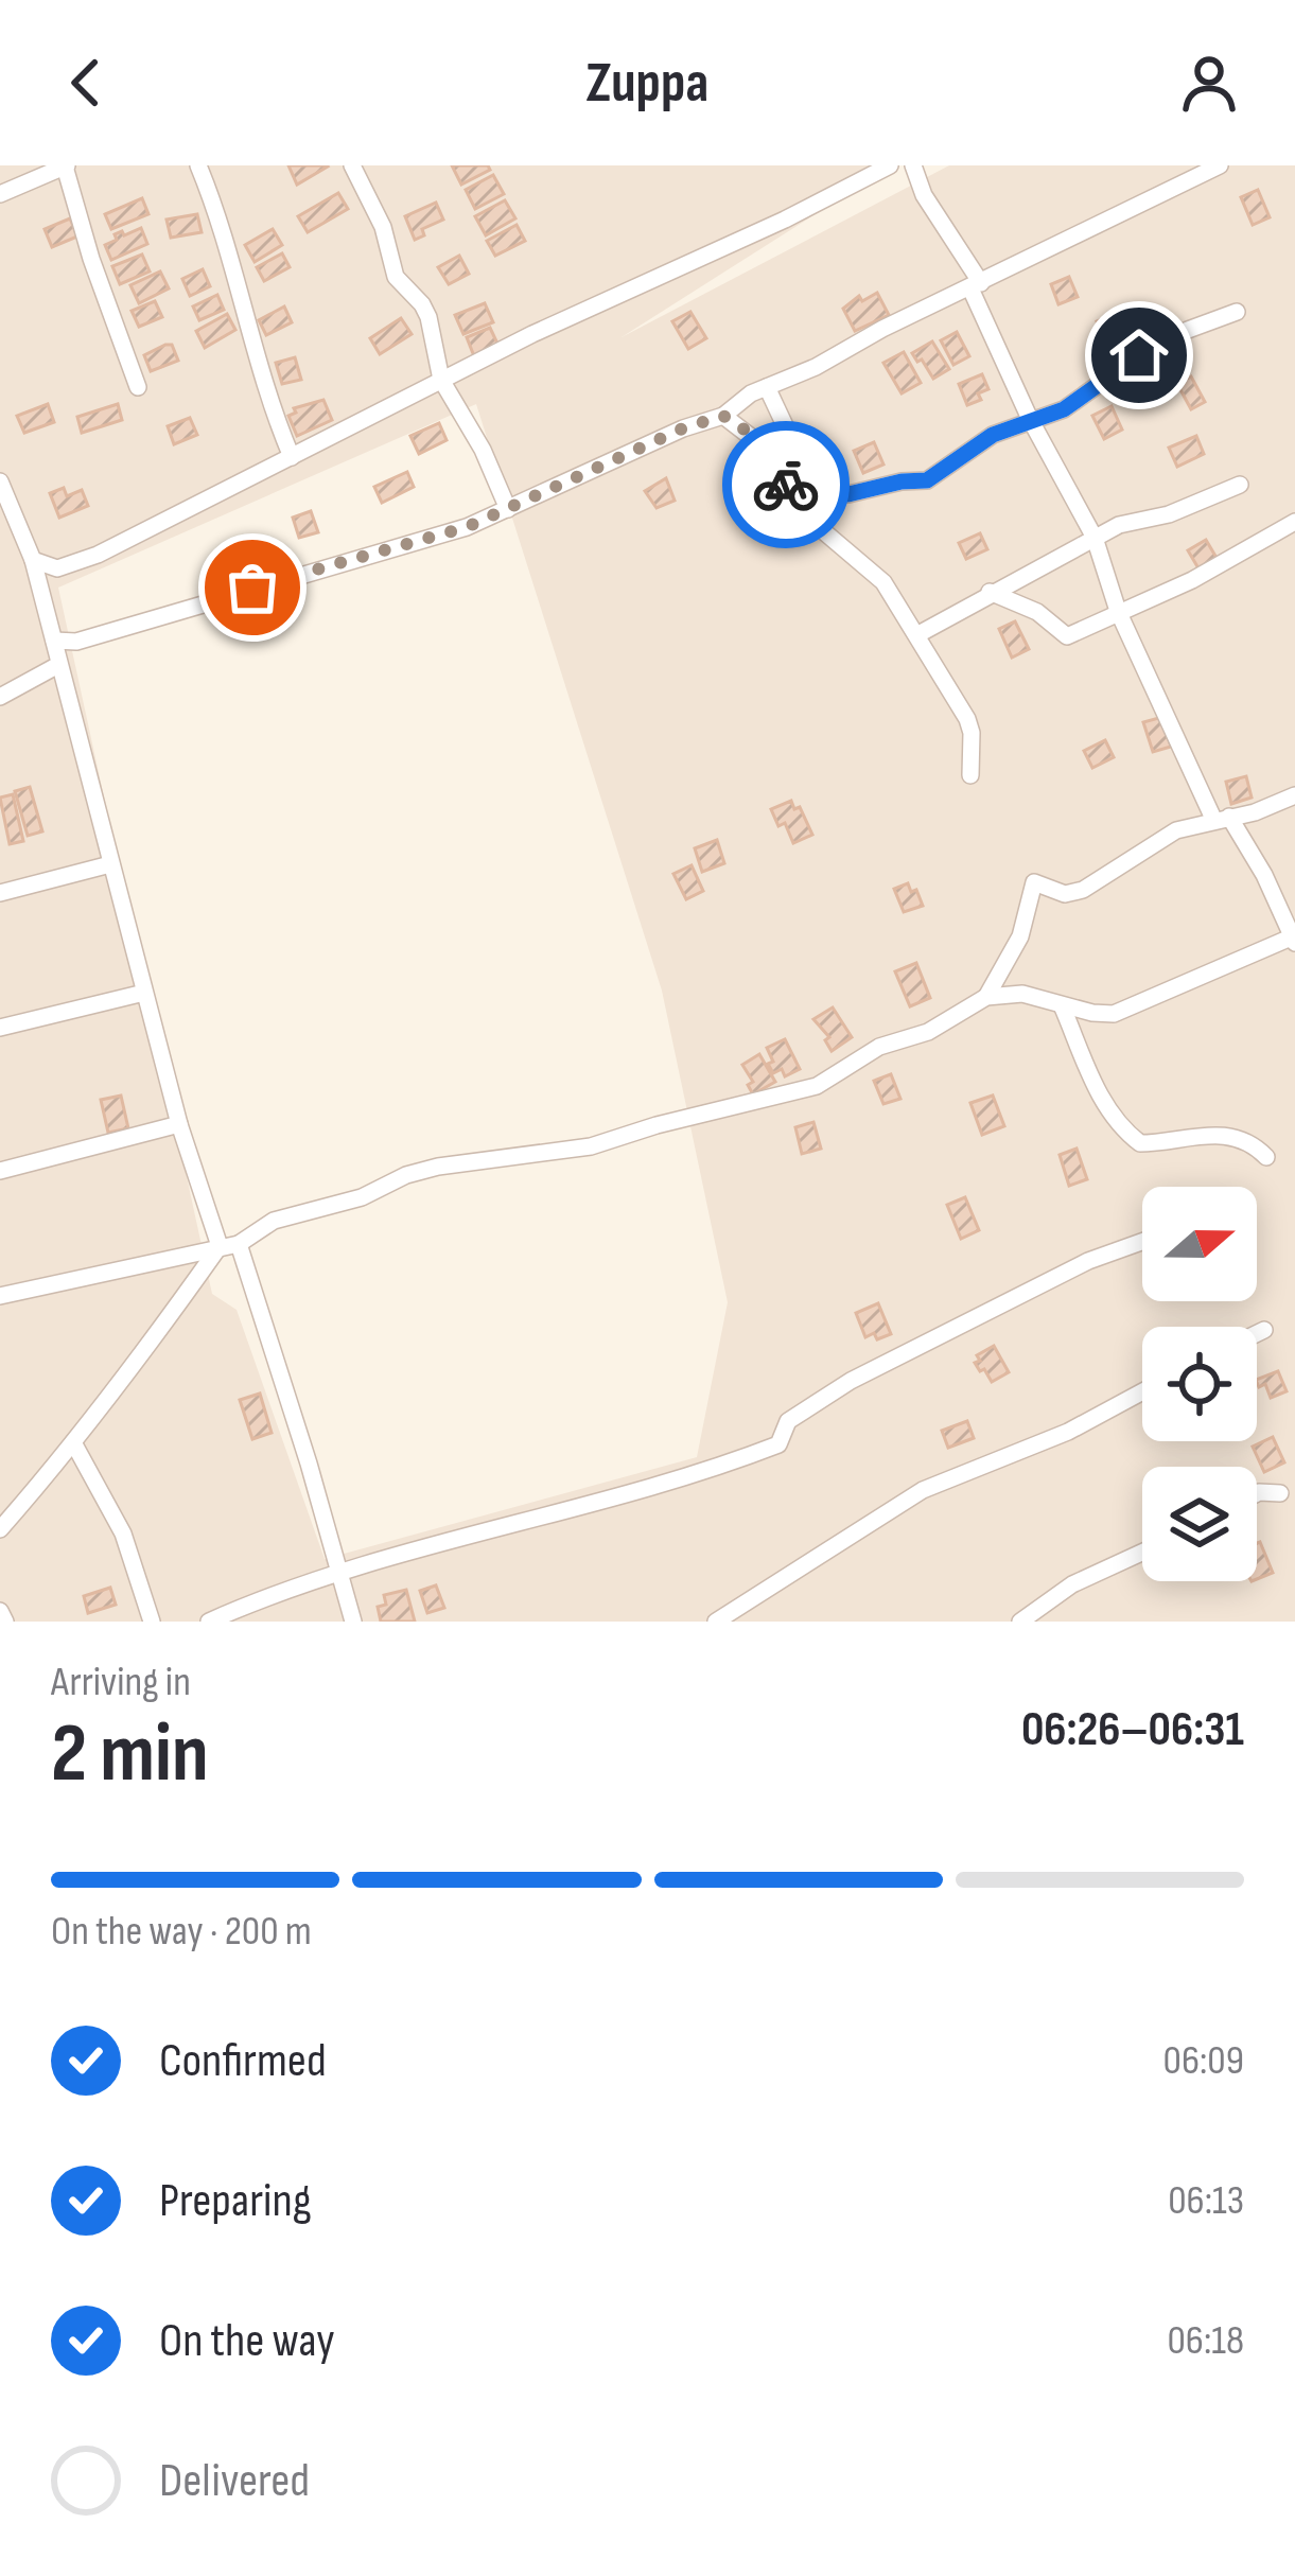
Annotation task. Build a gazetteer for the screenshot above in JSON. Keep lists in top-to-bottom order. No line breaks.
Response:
{"north":"right","page":{"header":"Zuppa","heading":["2 min","Arriving in","06:26–06:31"],"bar":"On the way · 200 m","list":[["Confirmed","06:09"],["Preparing","06:13"],["On the way","06:18"],"Delivered"]}}
